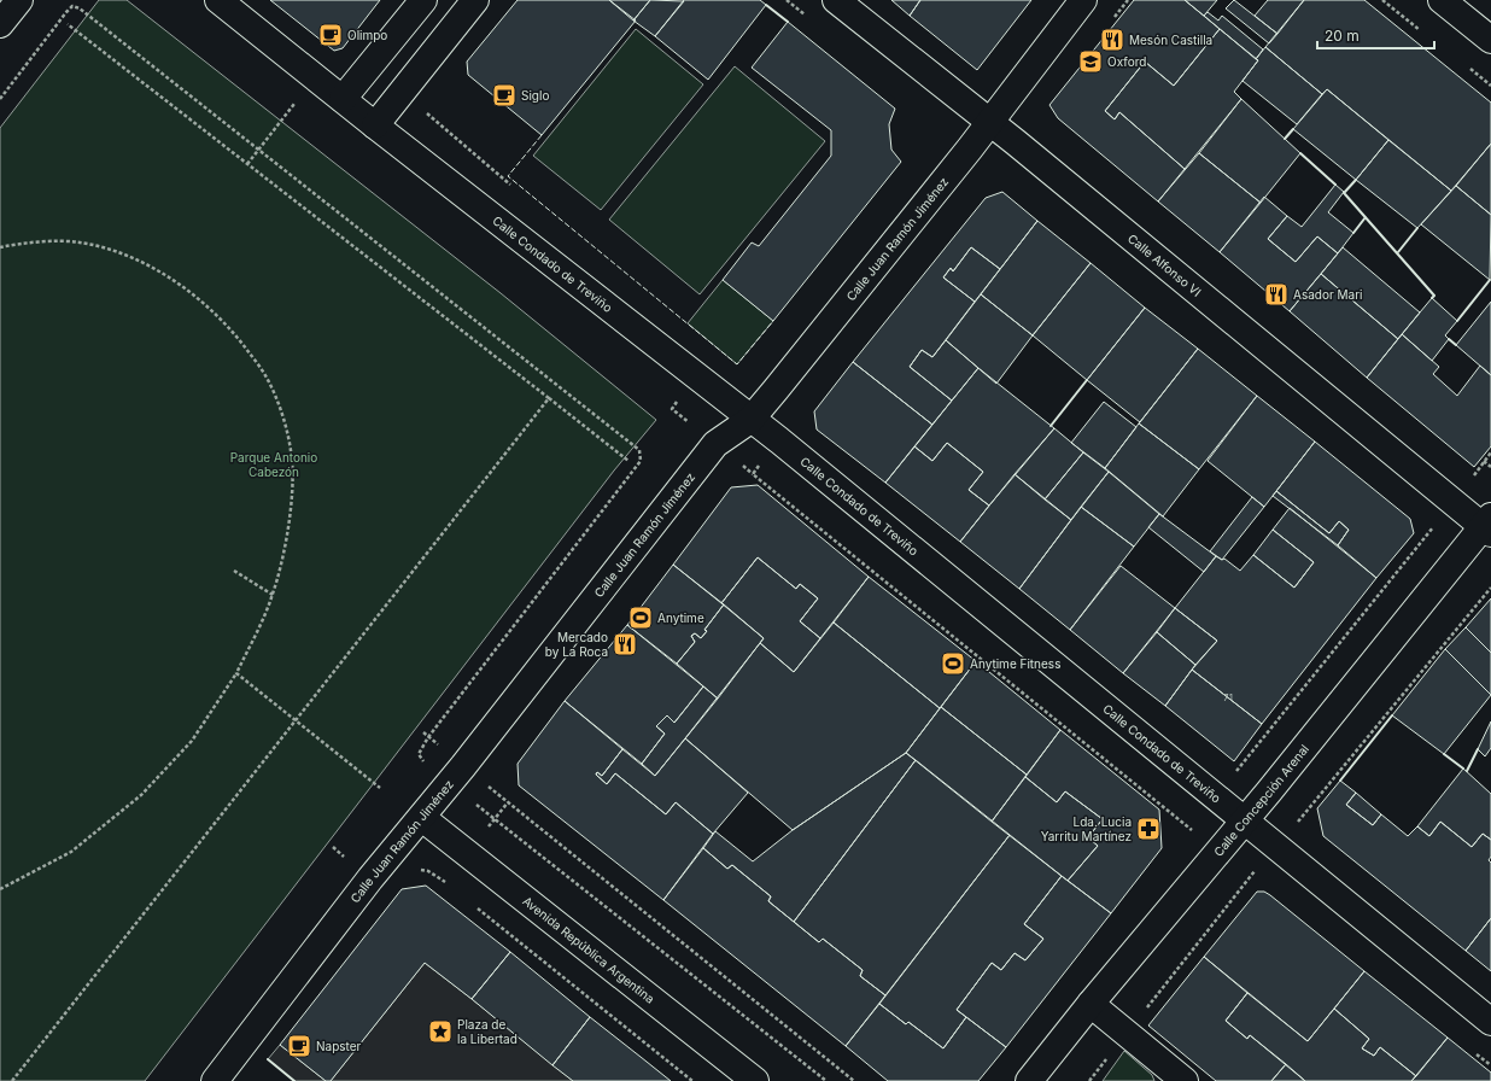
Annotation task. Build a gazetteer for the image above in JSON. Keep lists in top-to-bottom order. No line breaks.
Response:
{"streets":{"street":["Calle Juan Ramón Jiménez","Calle Condado de Treviño","Calle Alfonso VI","Calle Concepción Arenal","Avenida República Argentina"]},"crossings":[["Calle Juan Ramón Jiménez","Calle Condado de Treviño"],["Calle Juan Ramón Jiménez","Calle Alfonso VI"],["Calle Juan Ramón Jiménez","Avenida República Argentina"],["Calle Condado de Treviño","Calle Concepción Arenal"],["Calle Alfonso VI","Calle Concepción Arenal"]],"parks":["Parque Antonio Cabezón"],"places":{"cafe":["Olimpo","Siglo","Napster"],"restaurant":["Mesón Castilla","Asador Mari","Mercado by La Roca"],"school or university":["Oxford"],"sports":["Anytime","Anytime Fitness"],"pharmacy":["Lda. Lucia Yarritu Martínez"],"place":["Plaza de la Libertad"]},"house_numbers":["71"],"scale_bar":"20 m"}
